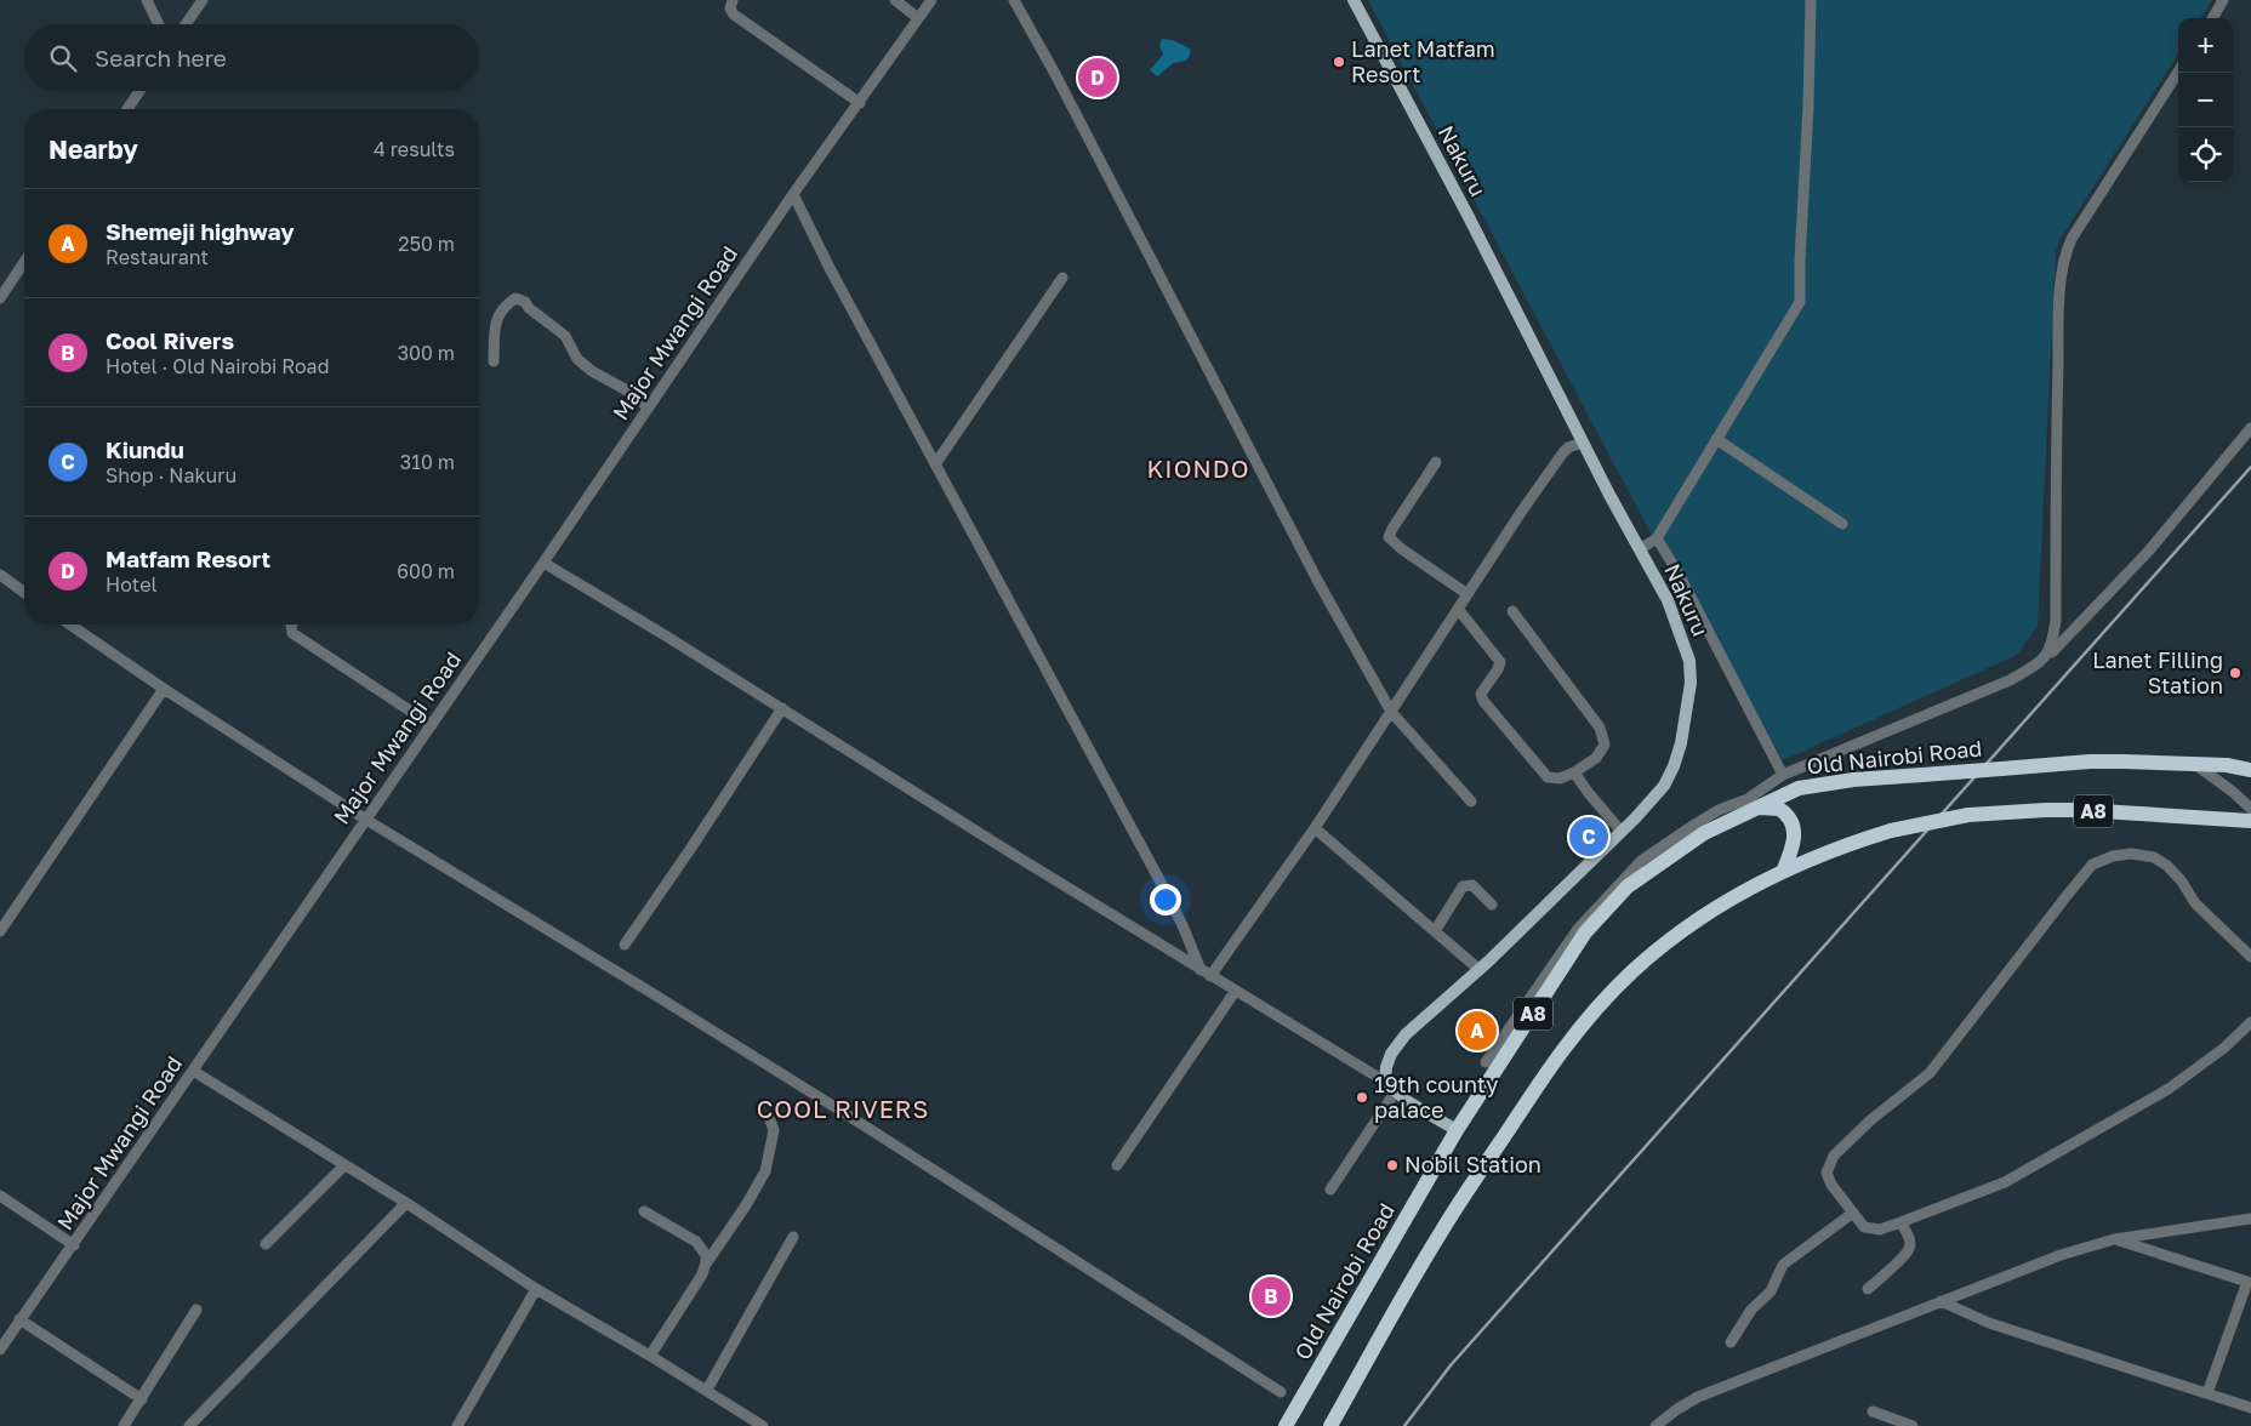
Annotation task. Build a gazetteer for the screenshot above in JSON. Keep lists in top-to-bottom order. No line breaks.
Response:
{"streets":{"highway":["Old Nairobi Road","A8"],"main road":["Nakuru"],"street":["Major Mwangi Road"]},"districts":["KIONDO","COOL RIVERS"],"places":["Lanet Matfam Resort","Lanet Filling Station","19th county palace","Nobil Station"],"page":{"map_buttons":["+","−"],"search":"Search here","pins":["D","C","A","B"],"heading":["Nearby","4 results"],"list":[{"mark":"A","name":"Shemeji highway","note":"Restaurant","value":"250 m"},{"mark":"B","name":"Cool Rivers","note":"Hotel · Old Nairobi Road","value":"300 m"},{"mark":"C","name":"Kiundu","note":"Shop · Nakuru","value":"310 m"},{"mark":"D","name":"Matfam Resort","note":"Hotel","value":"600 m"}]}}
